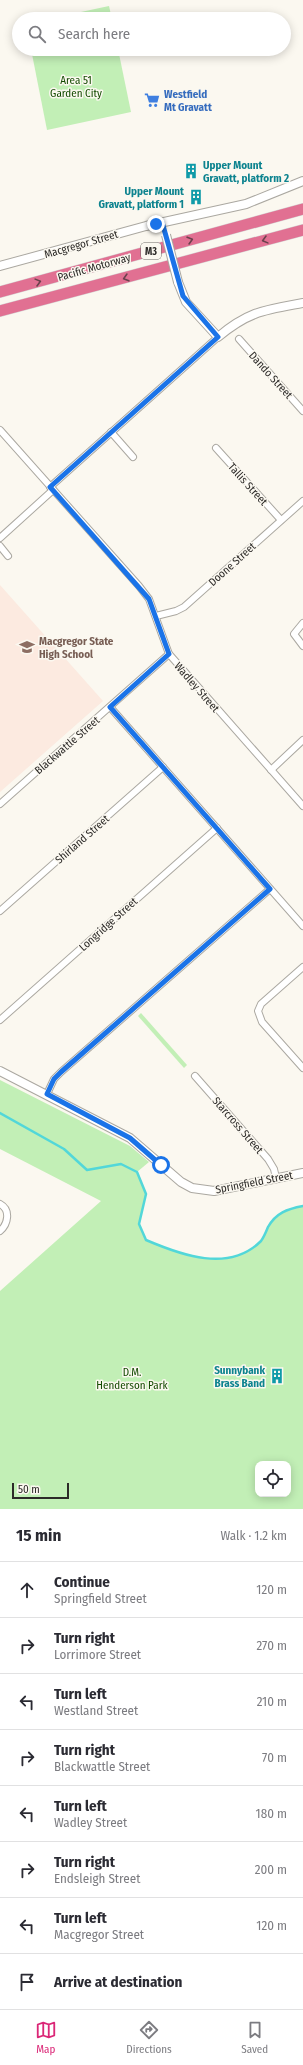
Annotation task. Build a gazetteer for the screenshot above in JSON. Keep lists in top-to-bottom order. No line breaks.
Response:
{"streets":{"highway":["M3","Pacific Motorway"],"street":["Macgregor Street","Dando Street","Tallis Street","Doone Street","Wadley Street","Blackwattle Street","Shirland Street","Longridge Street","Starcross Street","Springfield Street"]},"crossings":[["Tallis Street","Doone Street"],["Doone Street","Wadley Street"],["Wadley Street","Blackwattle Street"],["Starcross Street","Springfield Street"]],"parks":["Area 51 Garden City","D.M. Henderson Park"],"places":{"supermarket":["Westfield Mt Gravatt"],"building":["Upper Mount Gravatt, platform 2","Upper Mount Gravatt, platform 1","Sunnybank Brass Band"],"school or university":["Macgregor State High School"]},"scale_bar":"50 m","page":{"search":"Search here","scale":"50 m","heading":["15 min","Walk · 1.2 km"],"list":[["Continue","Springfield Street","120 m"],["Turn right","Lorrimore Street","270 m"],["Turn left","Westland Street","210 m"],["Turn right","Blackwattle Street","70 m"],["Turn left","Wadley Street","180 m"],["Turn right","Endsleigh Street","200 m"],["Turn left","Macgregor Street","120 m"],"Arrive at destination"],"nav":["Map","Directions","Saved"]}}
